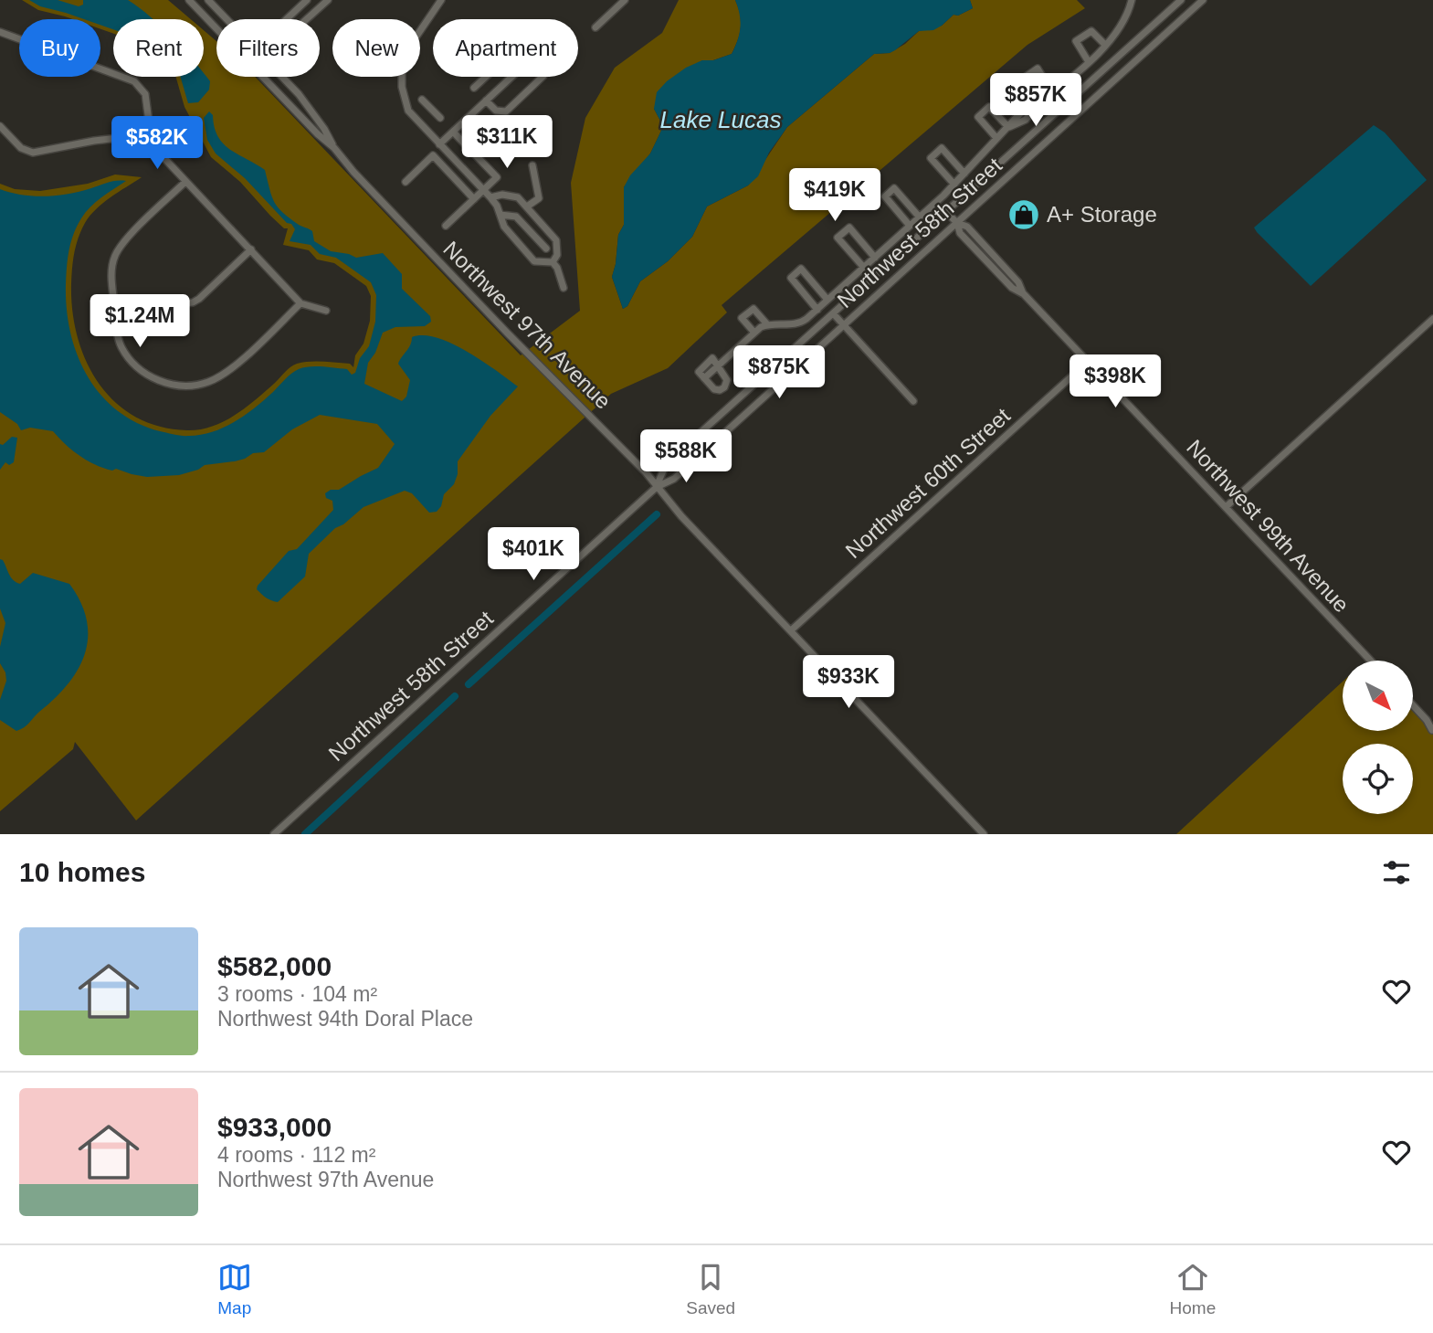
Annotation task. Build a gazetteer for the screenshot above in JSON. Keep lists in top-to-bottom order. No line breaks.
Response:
{"streets":{"street":["Northwest 58th Street","Northwest 97th Avenue","Northwest 60th Street","Northwest 99th Avenue"]},"crossings":[["Northwest 58th Street","Northwest 97th Avenue"],["Northwest 58th Street","Northwest 99th Avenue"],["Northwest 97th Avenue","Northwest 60th Street"],["Northwest 60th Street","Northwest 99th Avenue"]],"water":["Lake Lucas"],"places":{"shop":["A+ Storage"]},"north":"bottom right","page":{"chip":["Buy","Rent","Filters","New","Apartment"],"price":["$857K","$311K","$582K","$419K","$1.24M","$875K","$398K","$588K","$401K","$933K"],"heading":"10 homes","list":[{"name":"$582,000","note":"3 rooms · 104 m² · Northwest 94th Doral Place"},{"name":"$933,000","note":"4 rooms · 112 m² · Northwest 97th Avenue"}],"tabs":["Map","Saved","Home"]}}
